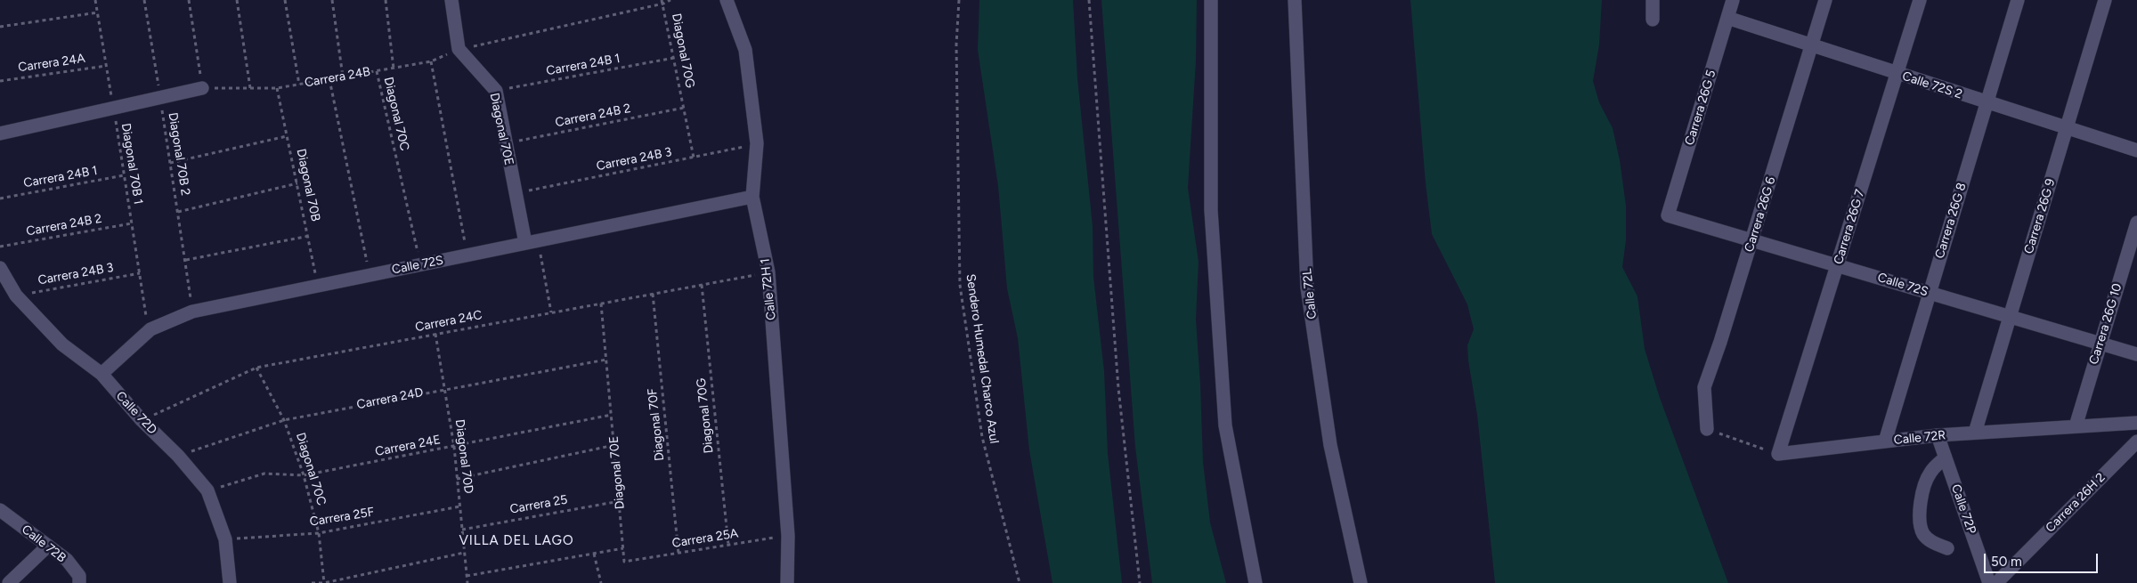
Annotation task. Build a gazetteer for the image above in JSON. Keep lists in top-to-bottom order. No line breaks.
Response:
{"streets":{"street":["Calle 72S 2","Carrera 26G 5","Diagonal 70E","Carrera 26G 6","Carrera 26G 9","Carrera 26G 8","Carrera 26G 7","Calle 72S","Calle 72H 1","Calle 72L","Carrera 26G 10","Calle 72D","Calle 72R","Carrera 26H 2","Calle 72P","Calle 72B"],"path":["Diagonal 70G","Carrera 24A","Carrera 24B 1","Carrera 24B","Diagonal 70C","Carrera 24B 2","Diagonal 70B 2","Carrera 24B 3","Diagonal 70B 1","Diagonal 70B","Carrera 24C","Sendero Humedal Charco Azul","Carrera 24D","Diagonal 70F","Carrera 24E","Diagonal 70D","Carrera 25","Carrera 25F","Carrera 25A"]},"crossings":[["Diagonal 70G","Carrera 24B 1"],["Diagonal 70G","Carrera 24B"],["Diagonal 70G","Carrera 24B 2"],["Diagonal 70G","Carrera 24B 3"],["Diagonal 70G","Carrera 24C"],["Diagonal 70G","Carrera 25A"],["Carrera 24A","Diagonal 70B 1"],["Carrera 24B 1","Diagonal 70E"],["Carrera 24B 1","Diagonal 70B 1"],["Carrera 24B","Diagonal 70C"],["Carrera 24B","Diagonal 70E"],["Carrera 24B","Diagonal 70B"],["Calle 72S 2","Carrera 26G 5"],["Calle 72S 2","Carrera 26G 6"],["Calle 72S 2","Carrera 26G 9"],["Calle 72S 2","Carrera 26G 8"],["Calle 72S 2","Carrera 26G 7"],["Carrera 26G 5","Calle 72S"],["Diagonal 70C","Calle 72S"],["Diagonal 70C","Carrera 24C"],["Diagonal 70C","Carrera 24D"],["Diagonal 70C","Carrera 24E"],["Diagonal 70C","Carrera 25F"],["Carrera 24B 2","Diagonal 70E"],["Carrera 24B 2","Diagonal 70B 1"],["Diagonal 70E","Carrera 24B 3"],["Diagonal 70E","Calle 72S"],["Diagonal 70E","Carrera 24C"],["Diagonal 70E","Carrera 24D"],["Diagonal 70E","Carrera 24E"],["Diagonal 70E","Carrera 25"],["Diagonal 70E","Carrera 25A"],["Diagonal 70B 2","Calle 72S"],["Carrera 24B 3","Diagonal 70B 1"],["Carrera 24B 3","Calle 72H 1"],["Carrera 24B 3","Calle 72D"],["Diagonal 70B 1","Calle 72S"],["Diagonal 70B","Calle 72S"],["Carrera 26G 6","Calle 72S"],["Carrera 26G 9","Calle 72S"],["Carrera 26G 9","Calle 72R"],["Carrera 26G 8","Calle 72S"],["Carrera 26G 8","Calle 72R"],["Carrera 26G 7","Calle 72S"],["Carrera 26G 7","Calle 72R"],["Calle 72S","Calle 72H 1"],["Calle 72S","Carrera 26G 10"],["Calle 72S","Calle 72D"],["Calle 72H 1","Carrera 24C"],["Calle 72H 1","Carrera 25A"],["Carrera 24C","Calle 72D"],["Carrera 24C","Diagonal 70F"],["Carrera 24C","Diagonal 70D"],["Carrera 26G 10","Calle 72R"],["Carrera 24D","Calle 72D"],["Carrera 24D","Diagonal 70D"],["Calle 72D","Carrera 24E"],["Calle 72D","Carrera 25F"],["Diagonal 70F","Carrera 25A"],["Calle 72R","Calle 72P"],["Carrera 24E","Diagonal 70D"],["Diagonal 70D","Carrera 25"],["Diagonal 70D","Carrera 25F"]],"districts":["VILLA DEL LAGO"],"scale_bar":"50 m"}
